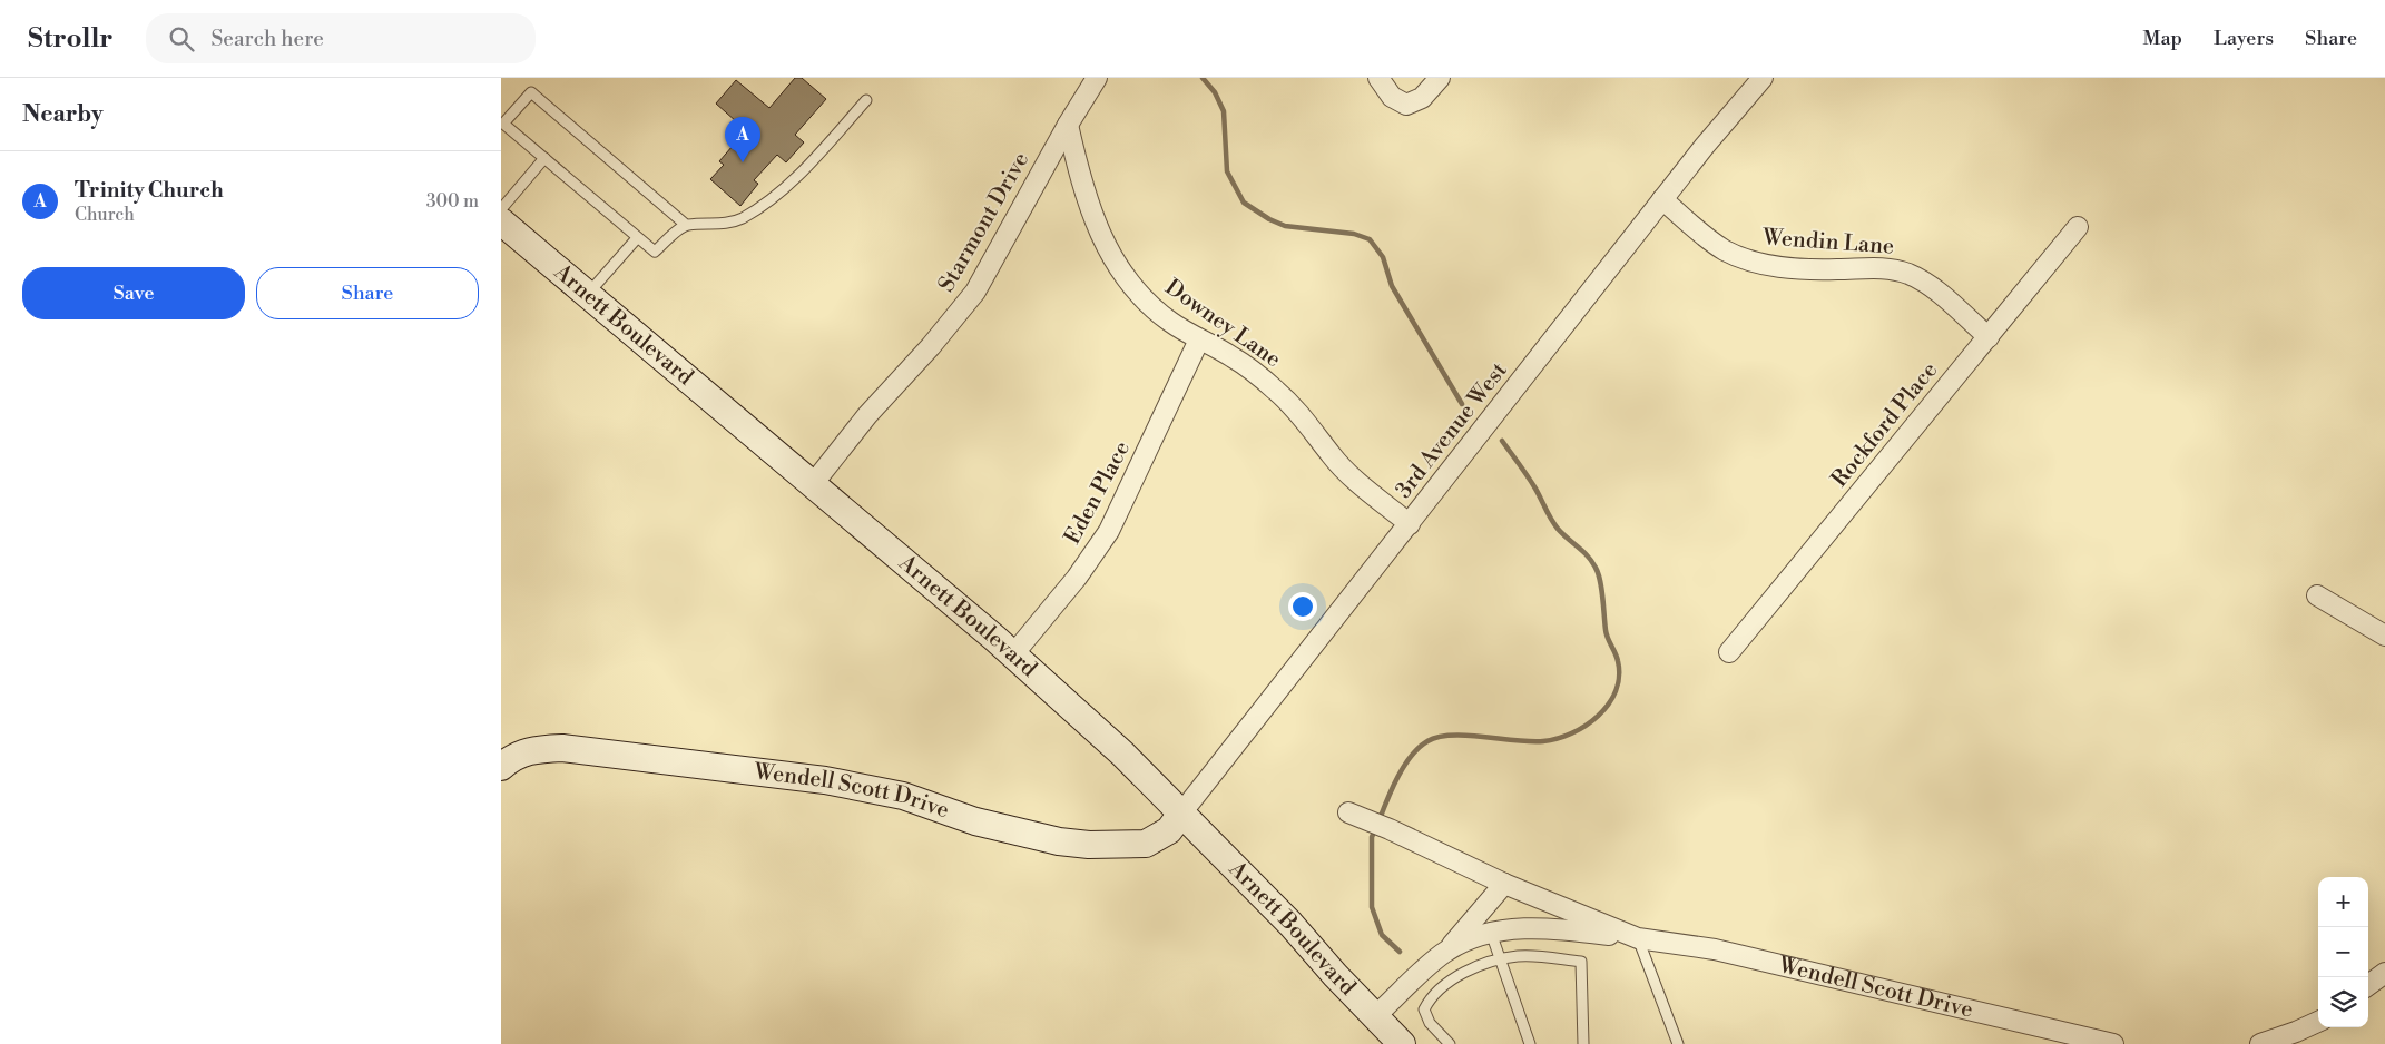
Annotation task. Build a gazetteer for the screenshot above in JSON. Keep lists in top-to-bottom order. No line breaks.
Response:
{"streets":{"main road":["Arnett Boulevard","Wendell Scott Drive"],"street":["Starmont Drive","Wendin Lane","Downey Lane","Rockford Place","3rd Avenue West","Eden Place"]},"crossings":[["Starmont Drive","Downey Lane"],["Starmont Drive","Arnett Boulevard"],["Wendin Lane","Rockford Place"],["Wendin Lane","3rd Avenue West"],["Downey Lane","3rd Avenue West"],["Downey Lane","Eden Place"],["Arnett Boulevard","3rd Avenue West"],["Arnett Boulevard","Eden Place"],["Arnett Boulevard","Wendell Scott Drive"],["3rd Avenue West","Wendell Scott Drive"]],"page":{"header":"Strollr","search":"Search here","nav":["Map","Layers","Share"],"heading":"Nearby","pins":"A","list":[{"mark":"A","name":"Trinity Church","note":"Church","value":"300 m"}],"buttons":["Save","Share"],"map_buttons":["+","−"]}}
